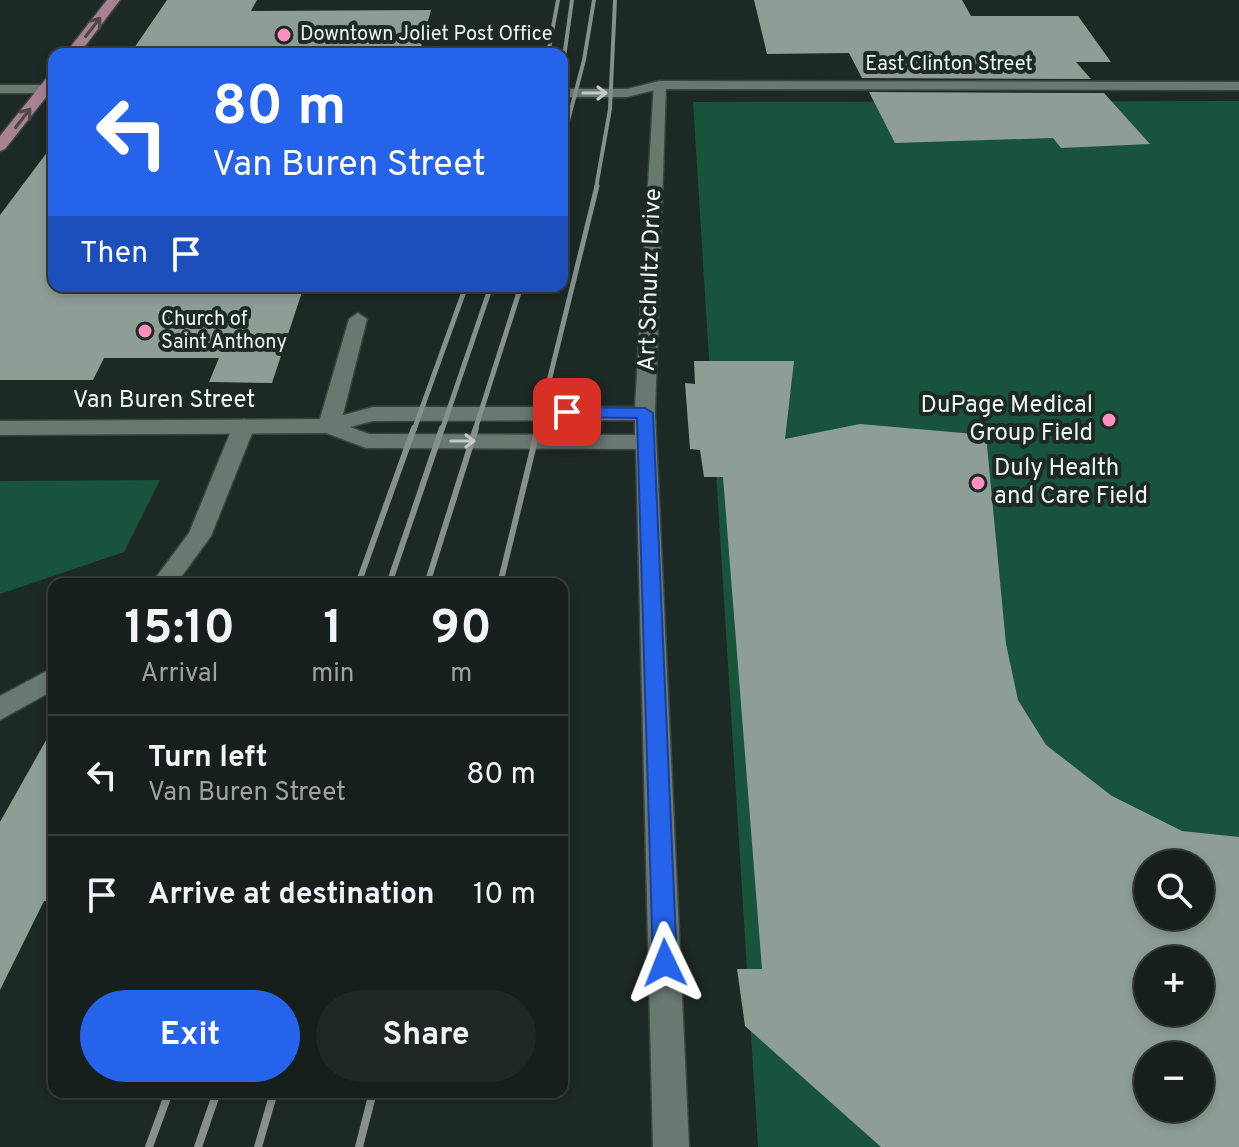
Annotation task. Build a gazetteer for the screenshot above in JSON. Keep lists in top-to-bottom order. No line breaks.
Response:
{"streets":{"street":["East Clinton Street","Art Schultz Drive","Van Buren Street"]},"crossings":[["East Clinton Street","Art Schultz Drive"],["Art Schultz Drive","Van Buren Street"]],"places":["Downtown Joliet Post Office","Church of Saint Anthony","DuPage Medical Group Field","Duly Health and Care Field"],"page":{"turn":["80 m","Van Buren Street"],"then":"Then","eta":["15:10","Arrival","1","min","90","m"],"list":[{"name":"Turn left","note":"Van Buren Street","value":"80 m"},{"name":"Arrive at destination","value":"10 m"}],"map_buttons":["+","−"],"buttons":["Exit","Share"]}}
